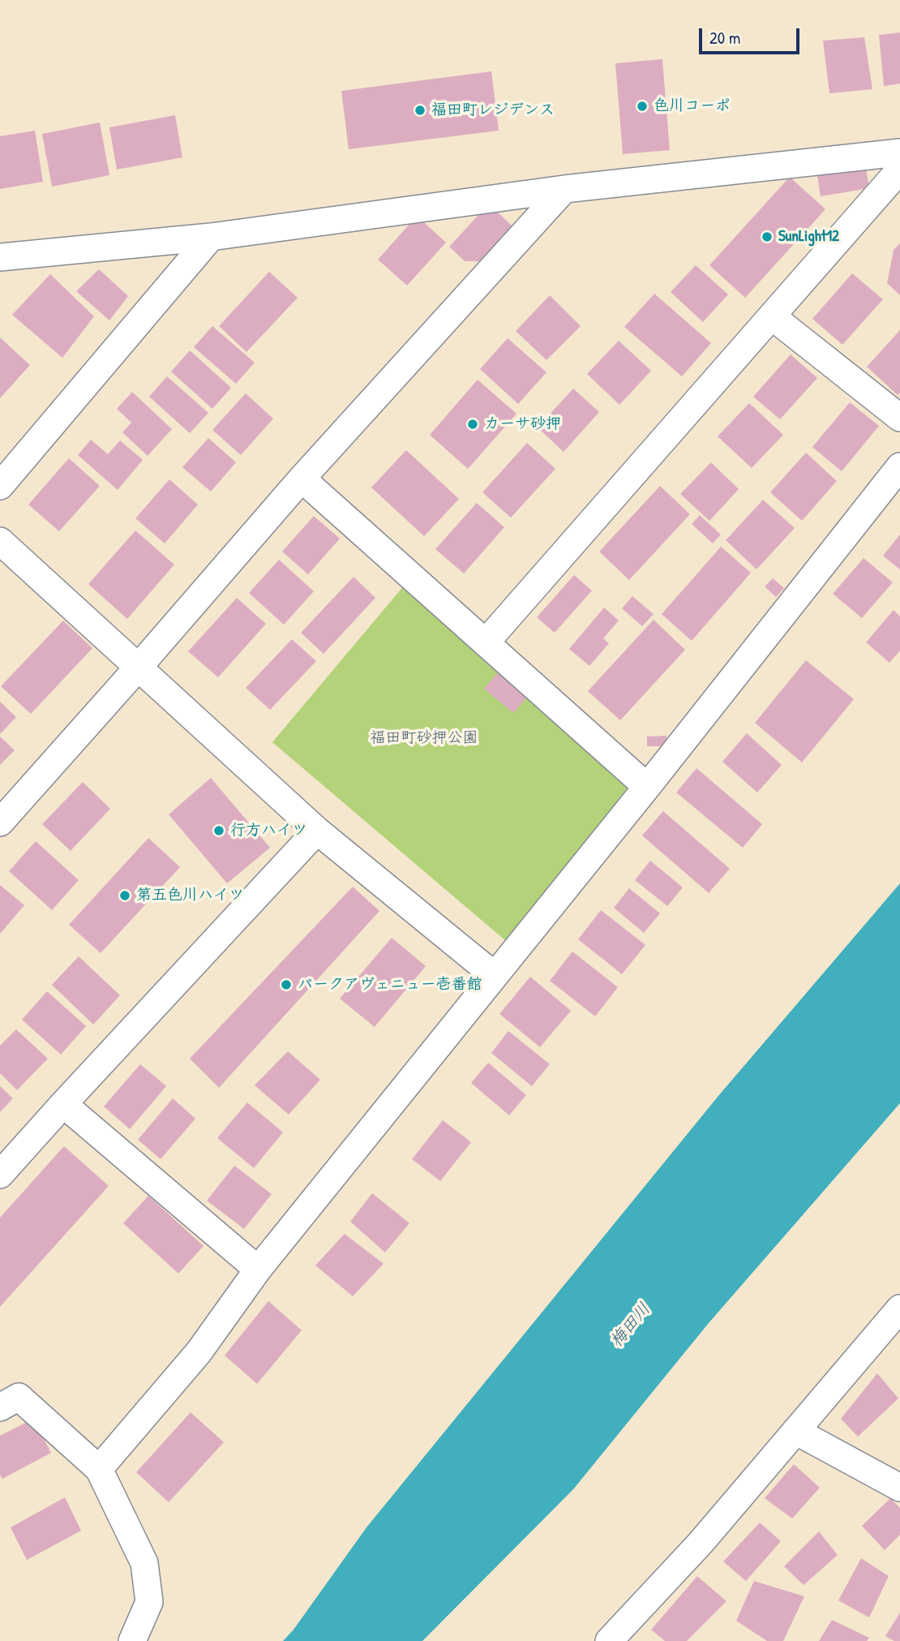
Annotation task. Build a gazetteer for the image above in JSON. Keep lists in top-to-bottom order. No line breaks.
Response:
{"water":["梅田川"],"parks":["福田町砂押公園"],"places":["色川コーポ","福田町レジデンス","SunLight12","カーサ砂押","行方ハイツ","第五色川ハイツ","パークアヴェニュー壱番館"],"scale_bar":"20 m"}
